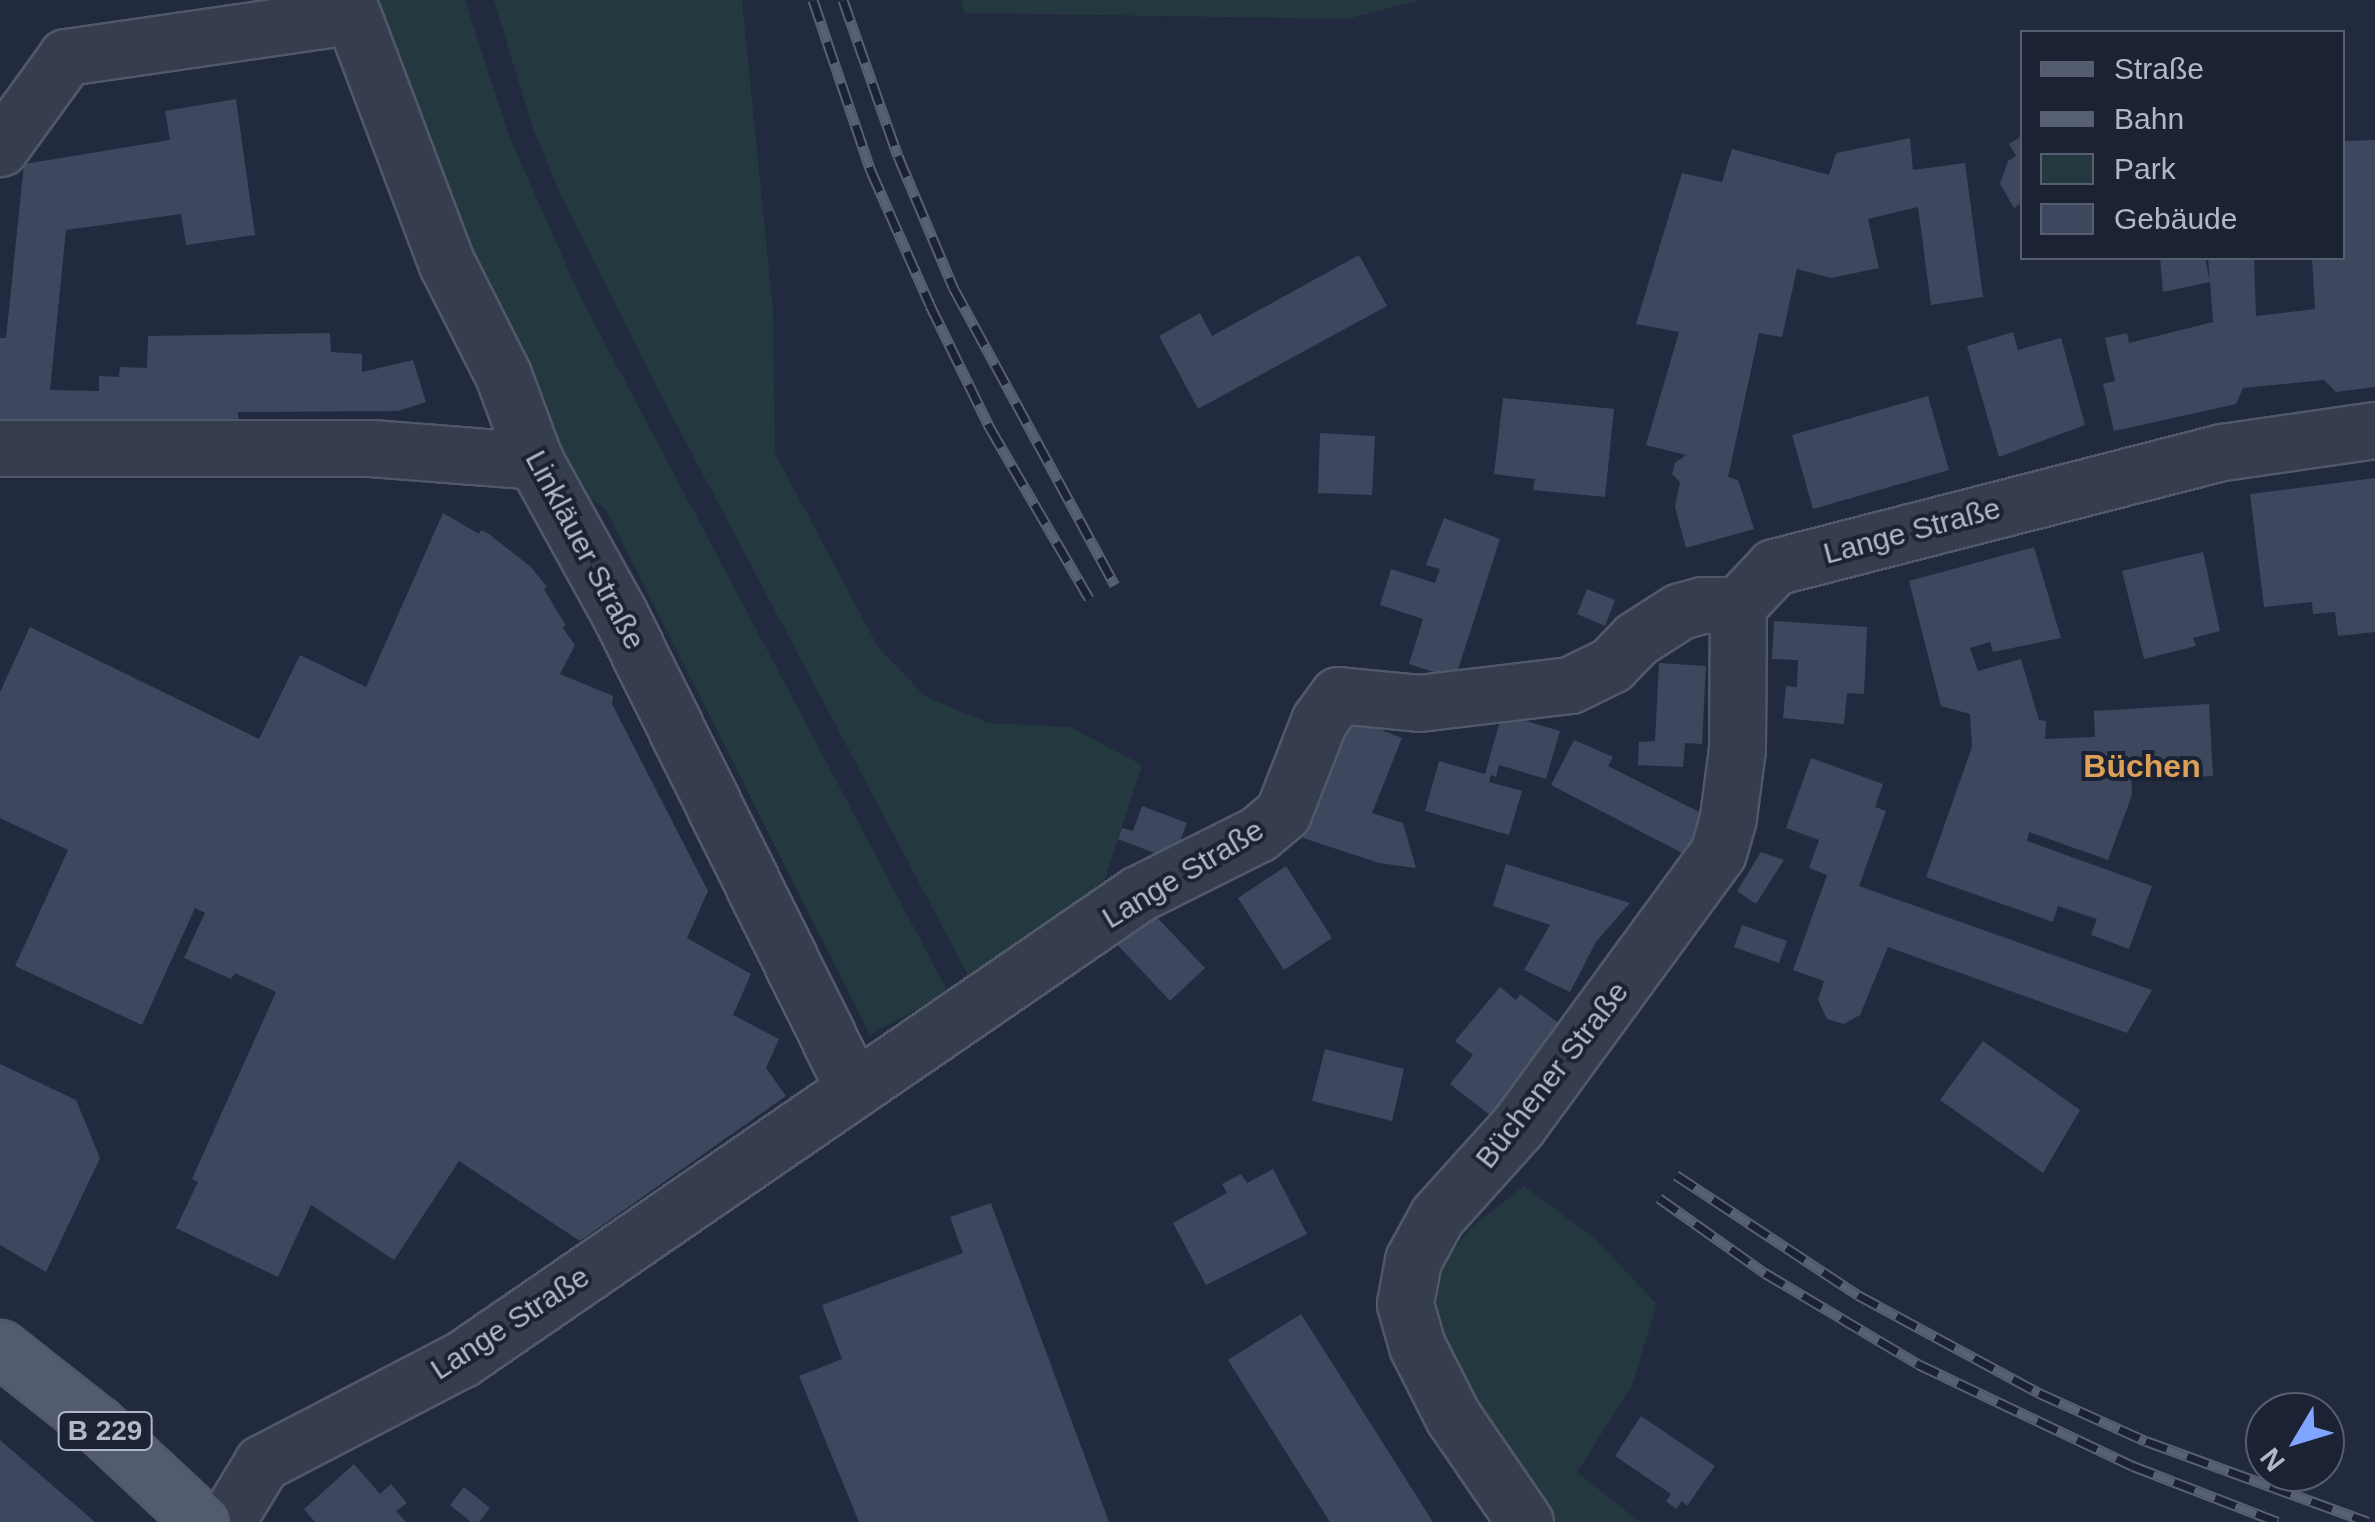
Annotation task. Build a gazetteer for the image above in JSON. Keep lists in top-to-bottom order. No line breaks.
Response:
{"streets":{"main road":["B 229"],"street":["Lange Straße","Linkläuer Straße","Büchener Straße"]},"crossings":[["Lange Straße","Linkläuer Straße"],["Lange Straße","Büchener Straße"]],"districts":["Büchen"],"legend":["Straße","Bahn","Park","Gebäude"],"north":"bottom left"}
